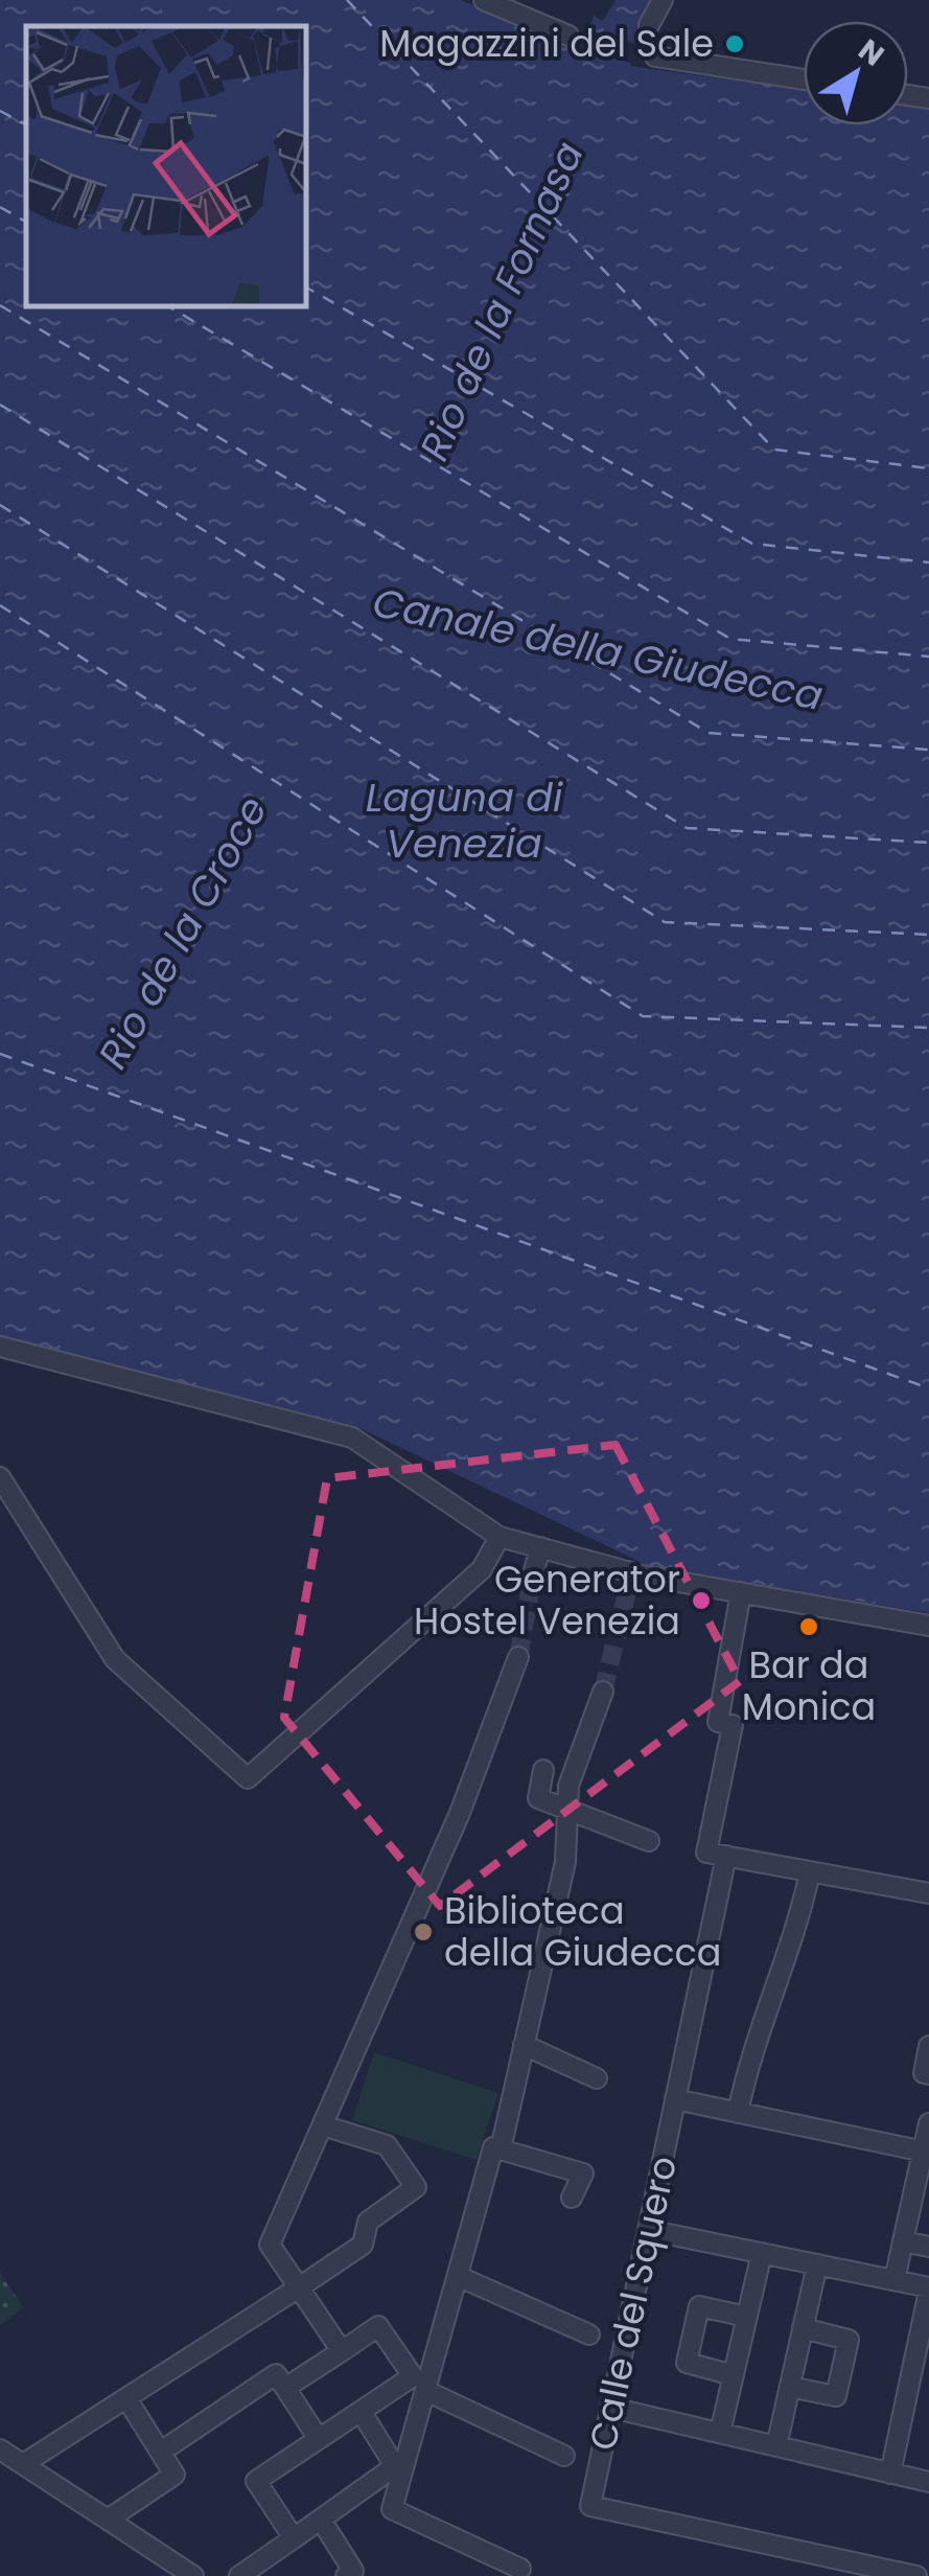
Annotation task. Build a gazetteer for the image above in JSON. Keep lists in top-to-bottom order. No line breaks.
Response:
{"streets":{"street":["Calle del Squero"]},"water":["Rio de la Fornasa","Canale della Giudecca","Laguna di Venezia","Rio de la Croce"],"places":["Magazzini del Sale","Generator Hostel Venezia","Bar da Monica","Biblioteca della Giudecca"],"north":"top right"}
